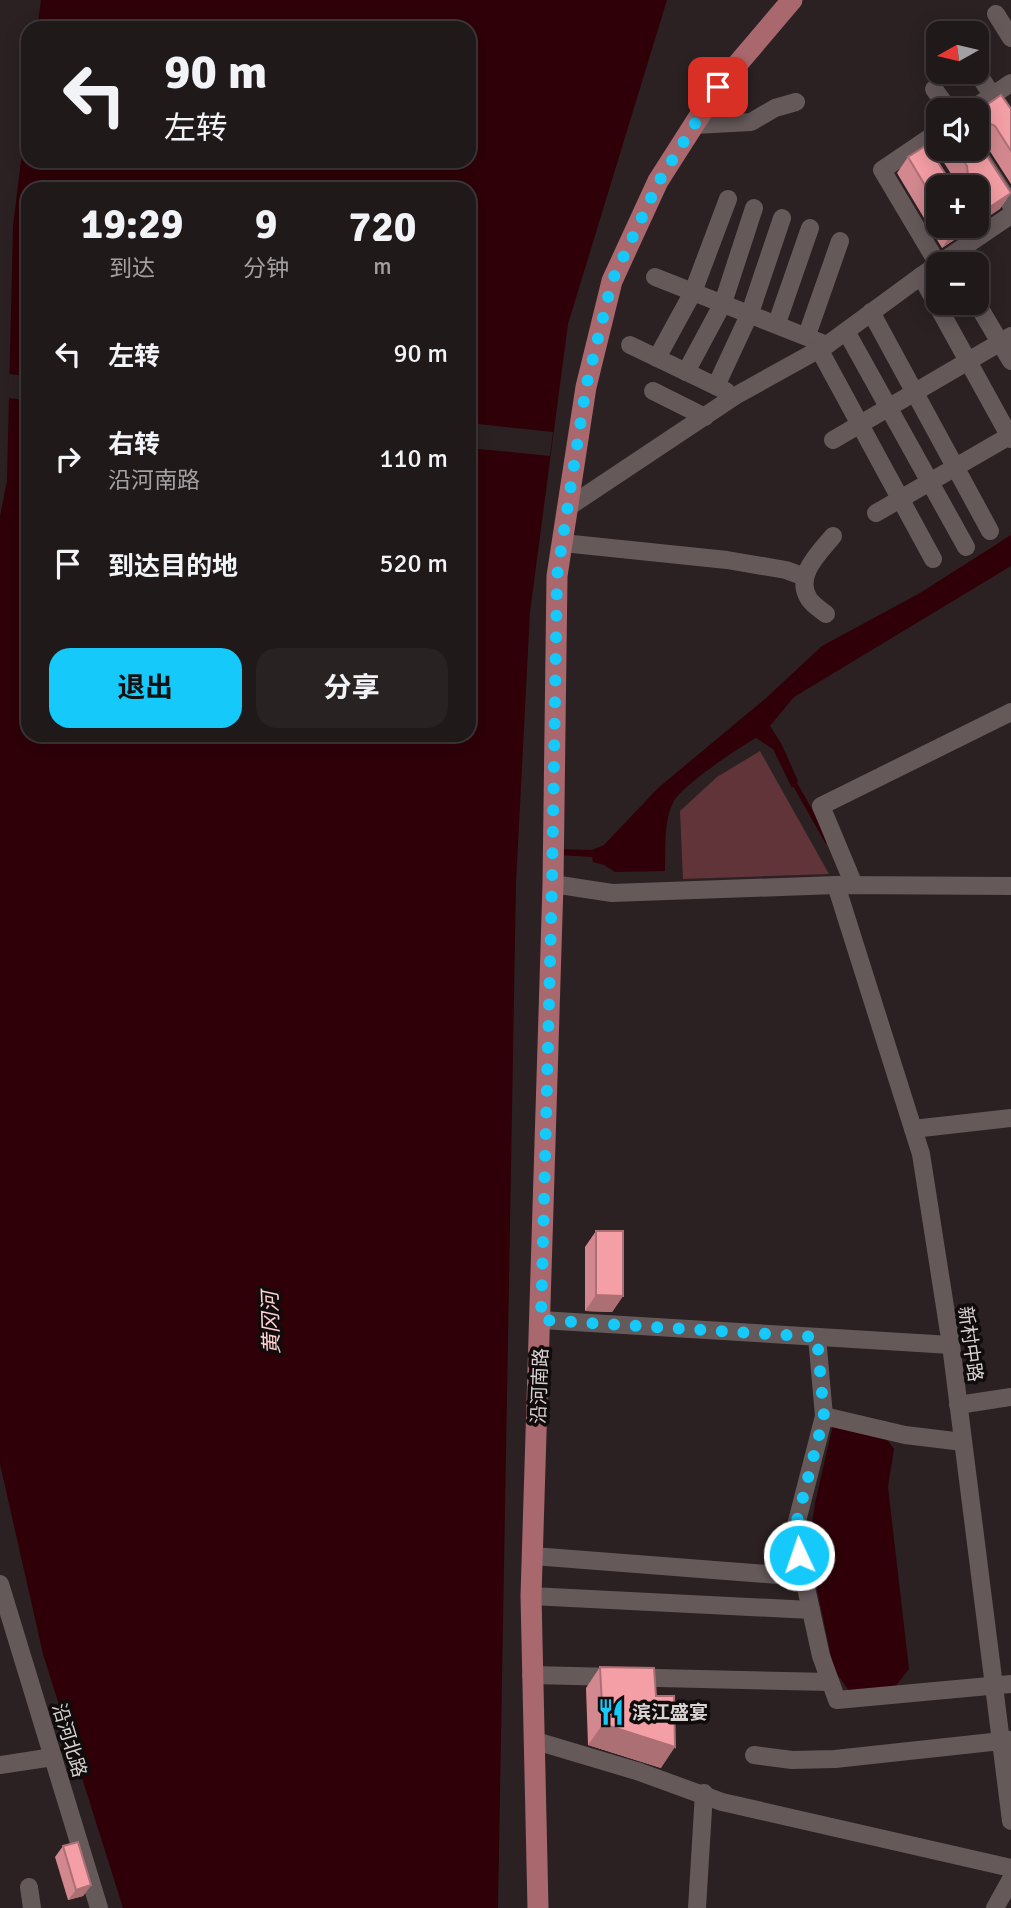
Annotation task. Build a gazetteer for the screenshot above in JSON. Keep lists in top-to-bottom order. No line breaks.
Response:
{"streets":{"main road":["沿河南路"],"street":["新村中路","沿河北路"]},"water":["黄冈河"],"places":{"restaurant":["滨江盛宴"]},"north":"left","page":{"map_buttons":["+","−"],"turn":["90 m","左转"],"eta":["19:29","到达","9","分钟","720","m"],"list":[{"name":"左转","value":"90 m"},{"name":"右转","note":"沿河南路","value":"110 m"},{"name":"到达目的地","value":"520 m"}],"buttons":["退出","分享"]}}
